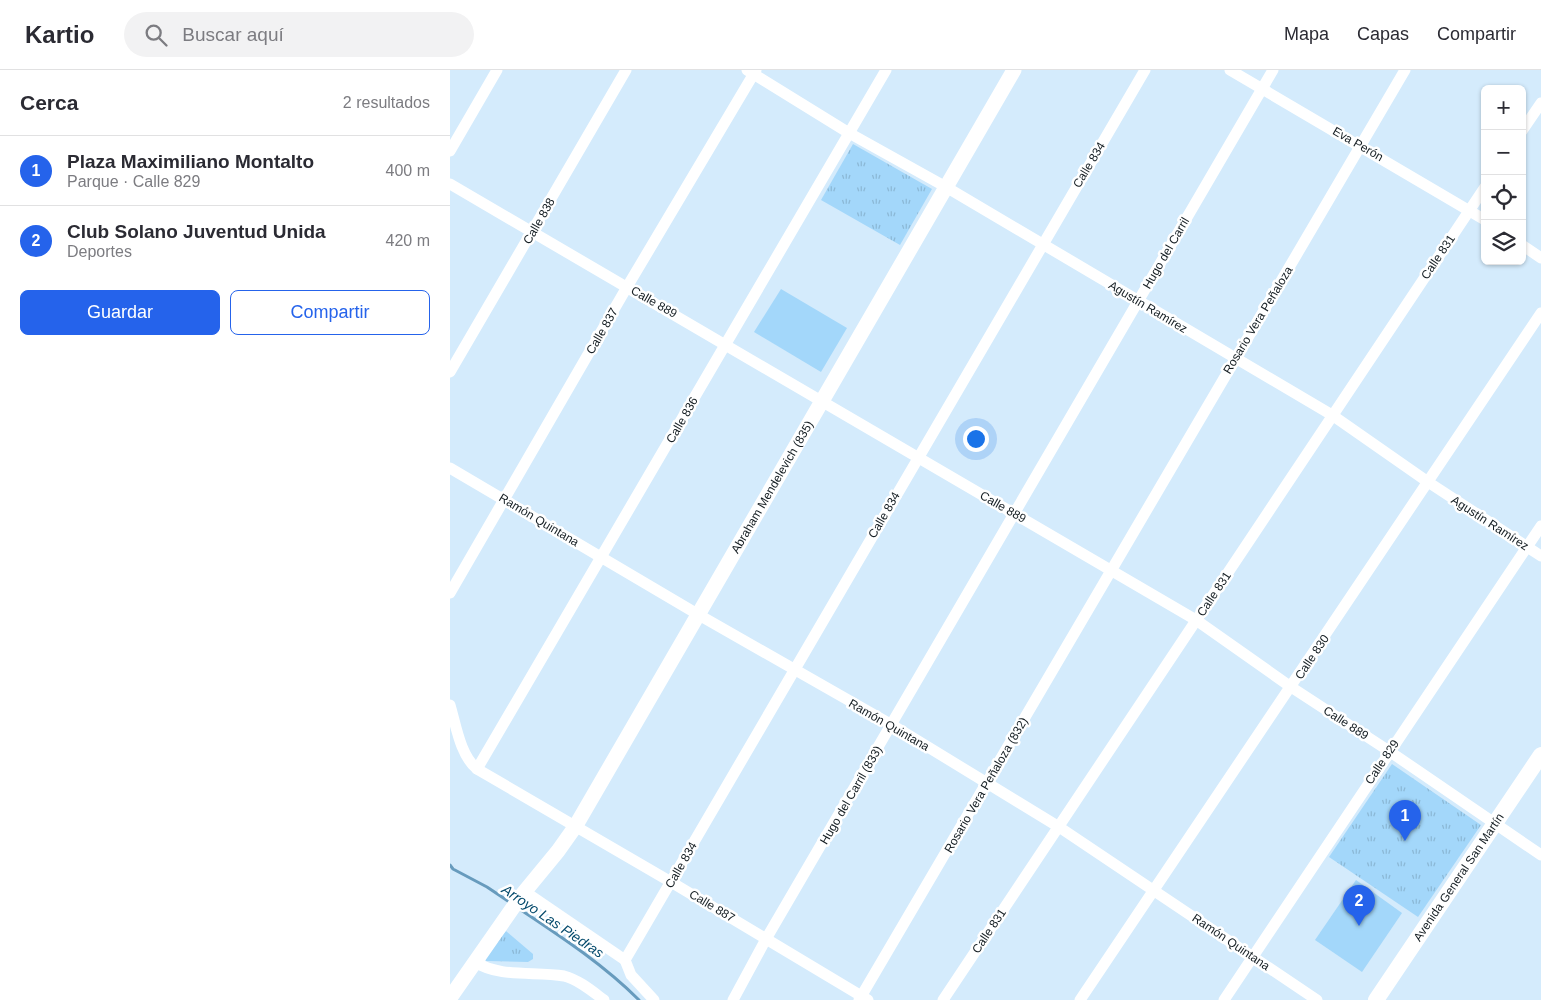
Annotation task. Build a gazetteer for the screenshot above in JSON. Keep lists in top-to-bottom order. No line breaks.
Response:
{"streets":{"main road":["Avenida General San Martín"],"street":["Eva Perón","Calle 834","Calle 838","Hugo del Carril","Calle 831","Calle 889","Agustín Ramírez","Rosario Vera Peñaloza","Calle 837","Calle 836","Abraham Mendelevich (835)","Ramón Quintana","Calle 830","Calle 829","Rosario Vera Peñaloza (832)","Hugo del Carril (833)","Calle 887"]},"crossings":[["Eva Perón","Hugo del Carril"],["Eva Perón","Calle 831"],["Eva Perón","Rosario Vera Peñaloza"],["Calle 834","Calle 889"],["Calle 834","Agustín Ramírez"],["Calle 834","Ramón Quintana"],["Calle 834","Calle 887"],["Calle 838","Calle 889"],["Hugo del Carril","Calle 889"],["Hugo del Carril","Agustín Ramírez"],["Hugo del Carril","Hugo del Carril (833)"],["Calle 831","Calle 889"],["Calle 831","Agustín Ramírez"],["Calle 831","Ramón Quintana"],["Calle 889","Rosario Vera Peñaloza"],["Calle 889","Calle 837"],["Calle 889","Calle 836"],["Calle 889","Abraham Mendelevich (835)"],["Calle 889","Calle 830"],["Calle 889","Calle 829"],["Calle 889","Rosario Vera Peñaloza (832)"],["Calle 889","Hugo del Carril (833)"],["Calle 889","Avenida General San Martín"],["Agustín Ramírez","Rosario Vera Peñaloza"],["Agustín Ramírez","Calle 837"],["Agustín Ramírez","Calle 836"],["Agustín Ramírez","Abraham Mendelevich (835)"],["Agustín Ramírez","Calle 830"],["Agustín Ramírez","Calle 829"],["Rosario Vera Peñaloza","Rosario Vera Peñaloza (832)"],["Calle 837","Ramón Quintana"],["Calle 836","Ramón Quintana"],["Calle 836","Calle 887"],["Abraham Mendelevich (835)","Ramón Quintana"],["Abraham Mendelevich (835)","Calle 887"],["Ramón Quintana","Calle 830"],["Ramón Quintana","Calle 829"],["Ramón Quintana","Rosario Vera Peñaloza (832)"],["Ramón Quintana","Hugo del Carril (833)"],["Rosario Vera Peñaloza (832)","Calle 887"],["Hugo del Carril (833)","Calle 887"]],"water":["Arroyo Las Piedras"],"page":{"header":"Kartio","search":"Buscar aquí","nav":["Mapa","Capas","Compartir"],"heading":["Cerca","2 resultados"],"map_buttons":["+","−"],"list":[{"mark":"1","name":"Plaza Maximiliano Montalto","note":"Parque · Calle 829","value":"400 m"},{"mark":"2","name":"Club Solano Juventud Unida","note":"Deportes","value":"420 m"}],"buttons":["Guardar","Compartir"],"pins":["1","2"]}}
